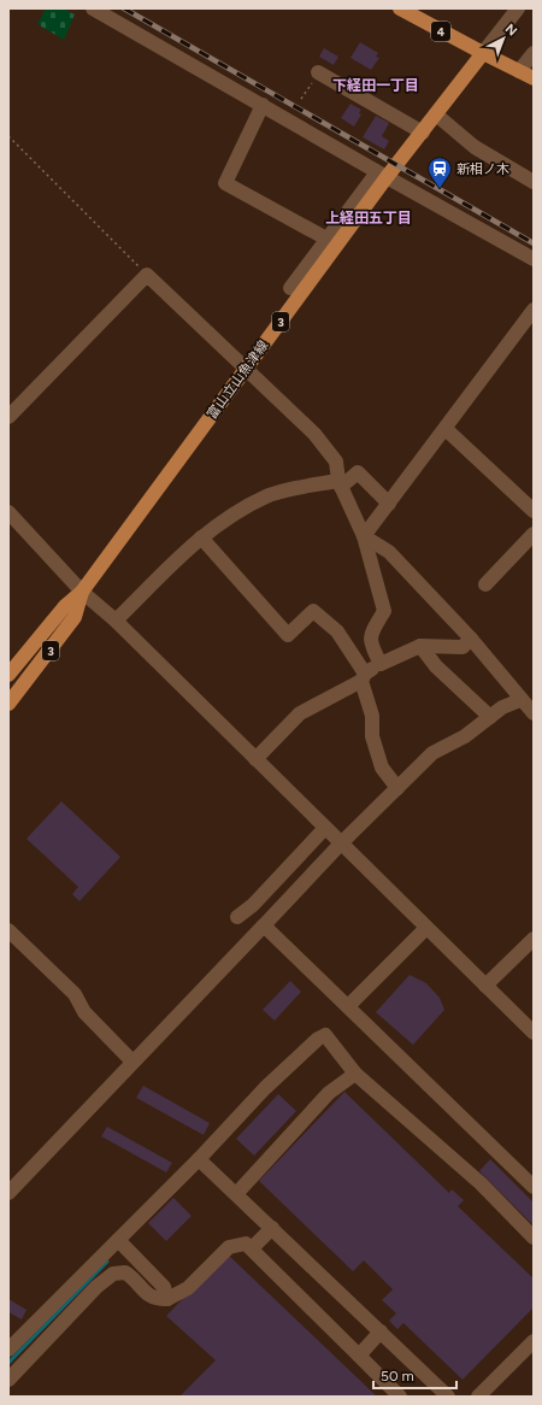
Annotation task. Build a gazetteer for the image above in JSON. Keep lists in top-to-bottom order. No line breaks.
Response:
{"streets":{"main road":["4","3","富山立山魚津線"]},"crossings":[["4","富山立山魚津線"]],"districts":["下経田一丁目","上経田五丁目"],"places":{"station":["新相ノ木"]},"scale_bar":"50 m","north":"top right"}
